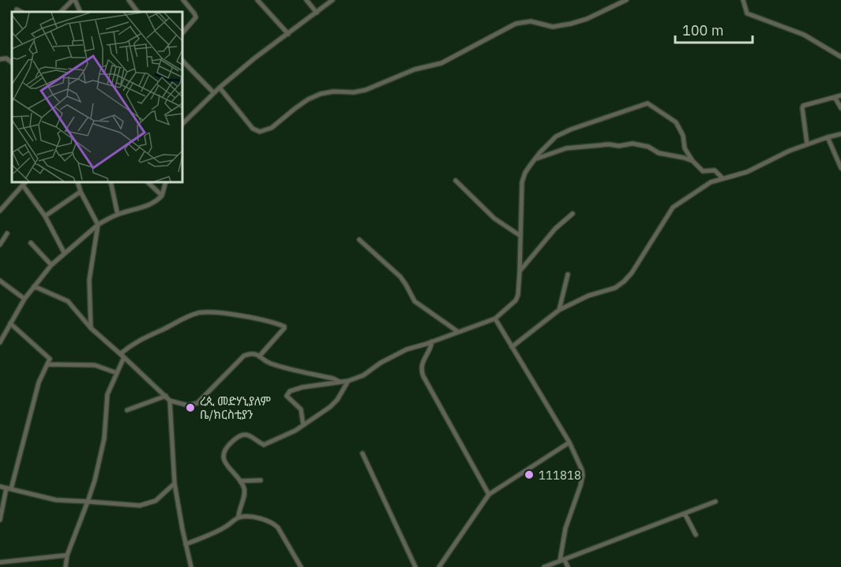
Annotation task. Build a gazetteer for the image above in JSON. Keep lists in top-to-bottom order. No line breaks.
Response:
{"places":["ረጲ መድሃኒያለም ቤ/ክርስቲያን","111818"],"scale_bar":"100 m"}
